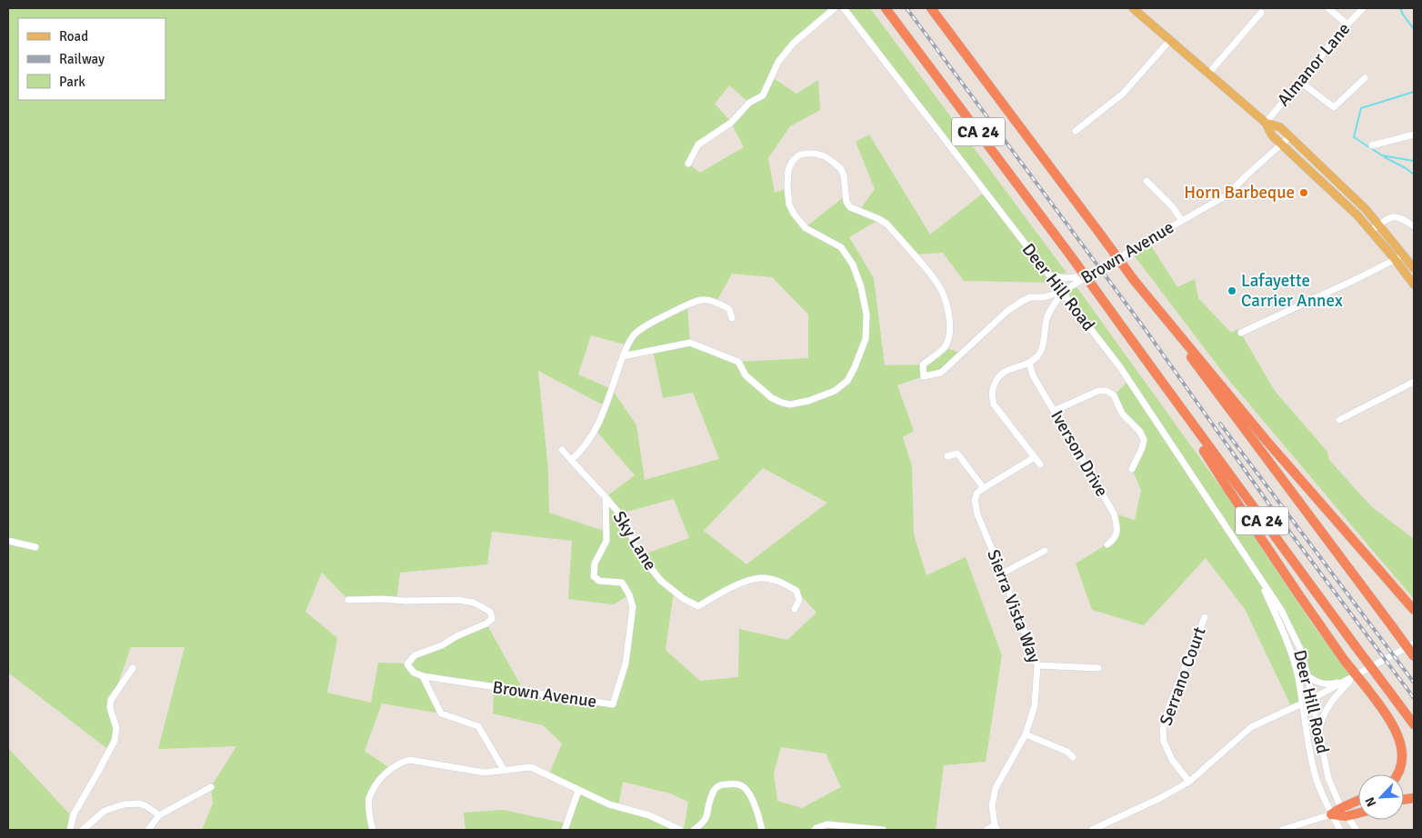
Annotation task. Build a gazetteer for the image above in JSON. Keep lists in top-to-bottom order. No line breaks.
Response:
{"streets":{"highway":["CA 24"],"street":["Almanor Lane","Brown Avenue","Deer Hill Road","Iverson Drive","Sky Lane","Sierra Vista Way","Serrano Court"]},"crossings":[["Brown Avenue","Deer Hill Road"],["Brown Avenue","Sky Lane"]],"places":["Horn Barbeque","Lafayette Carrier Annex"],"legend":["Road","Railway","Park"],"north":"bottom left"}
